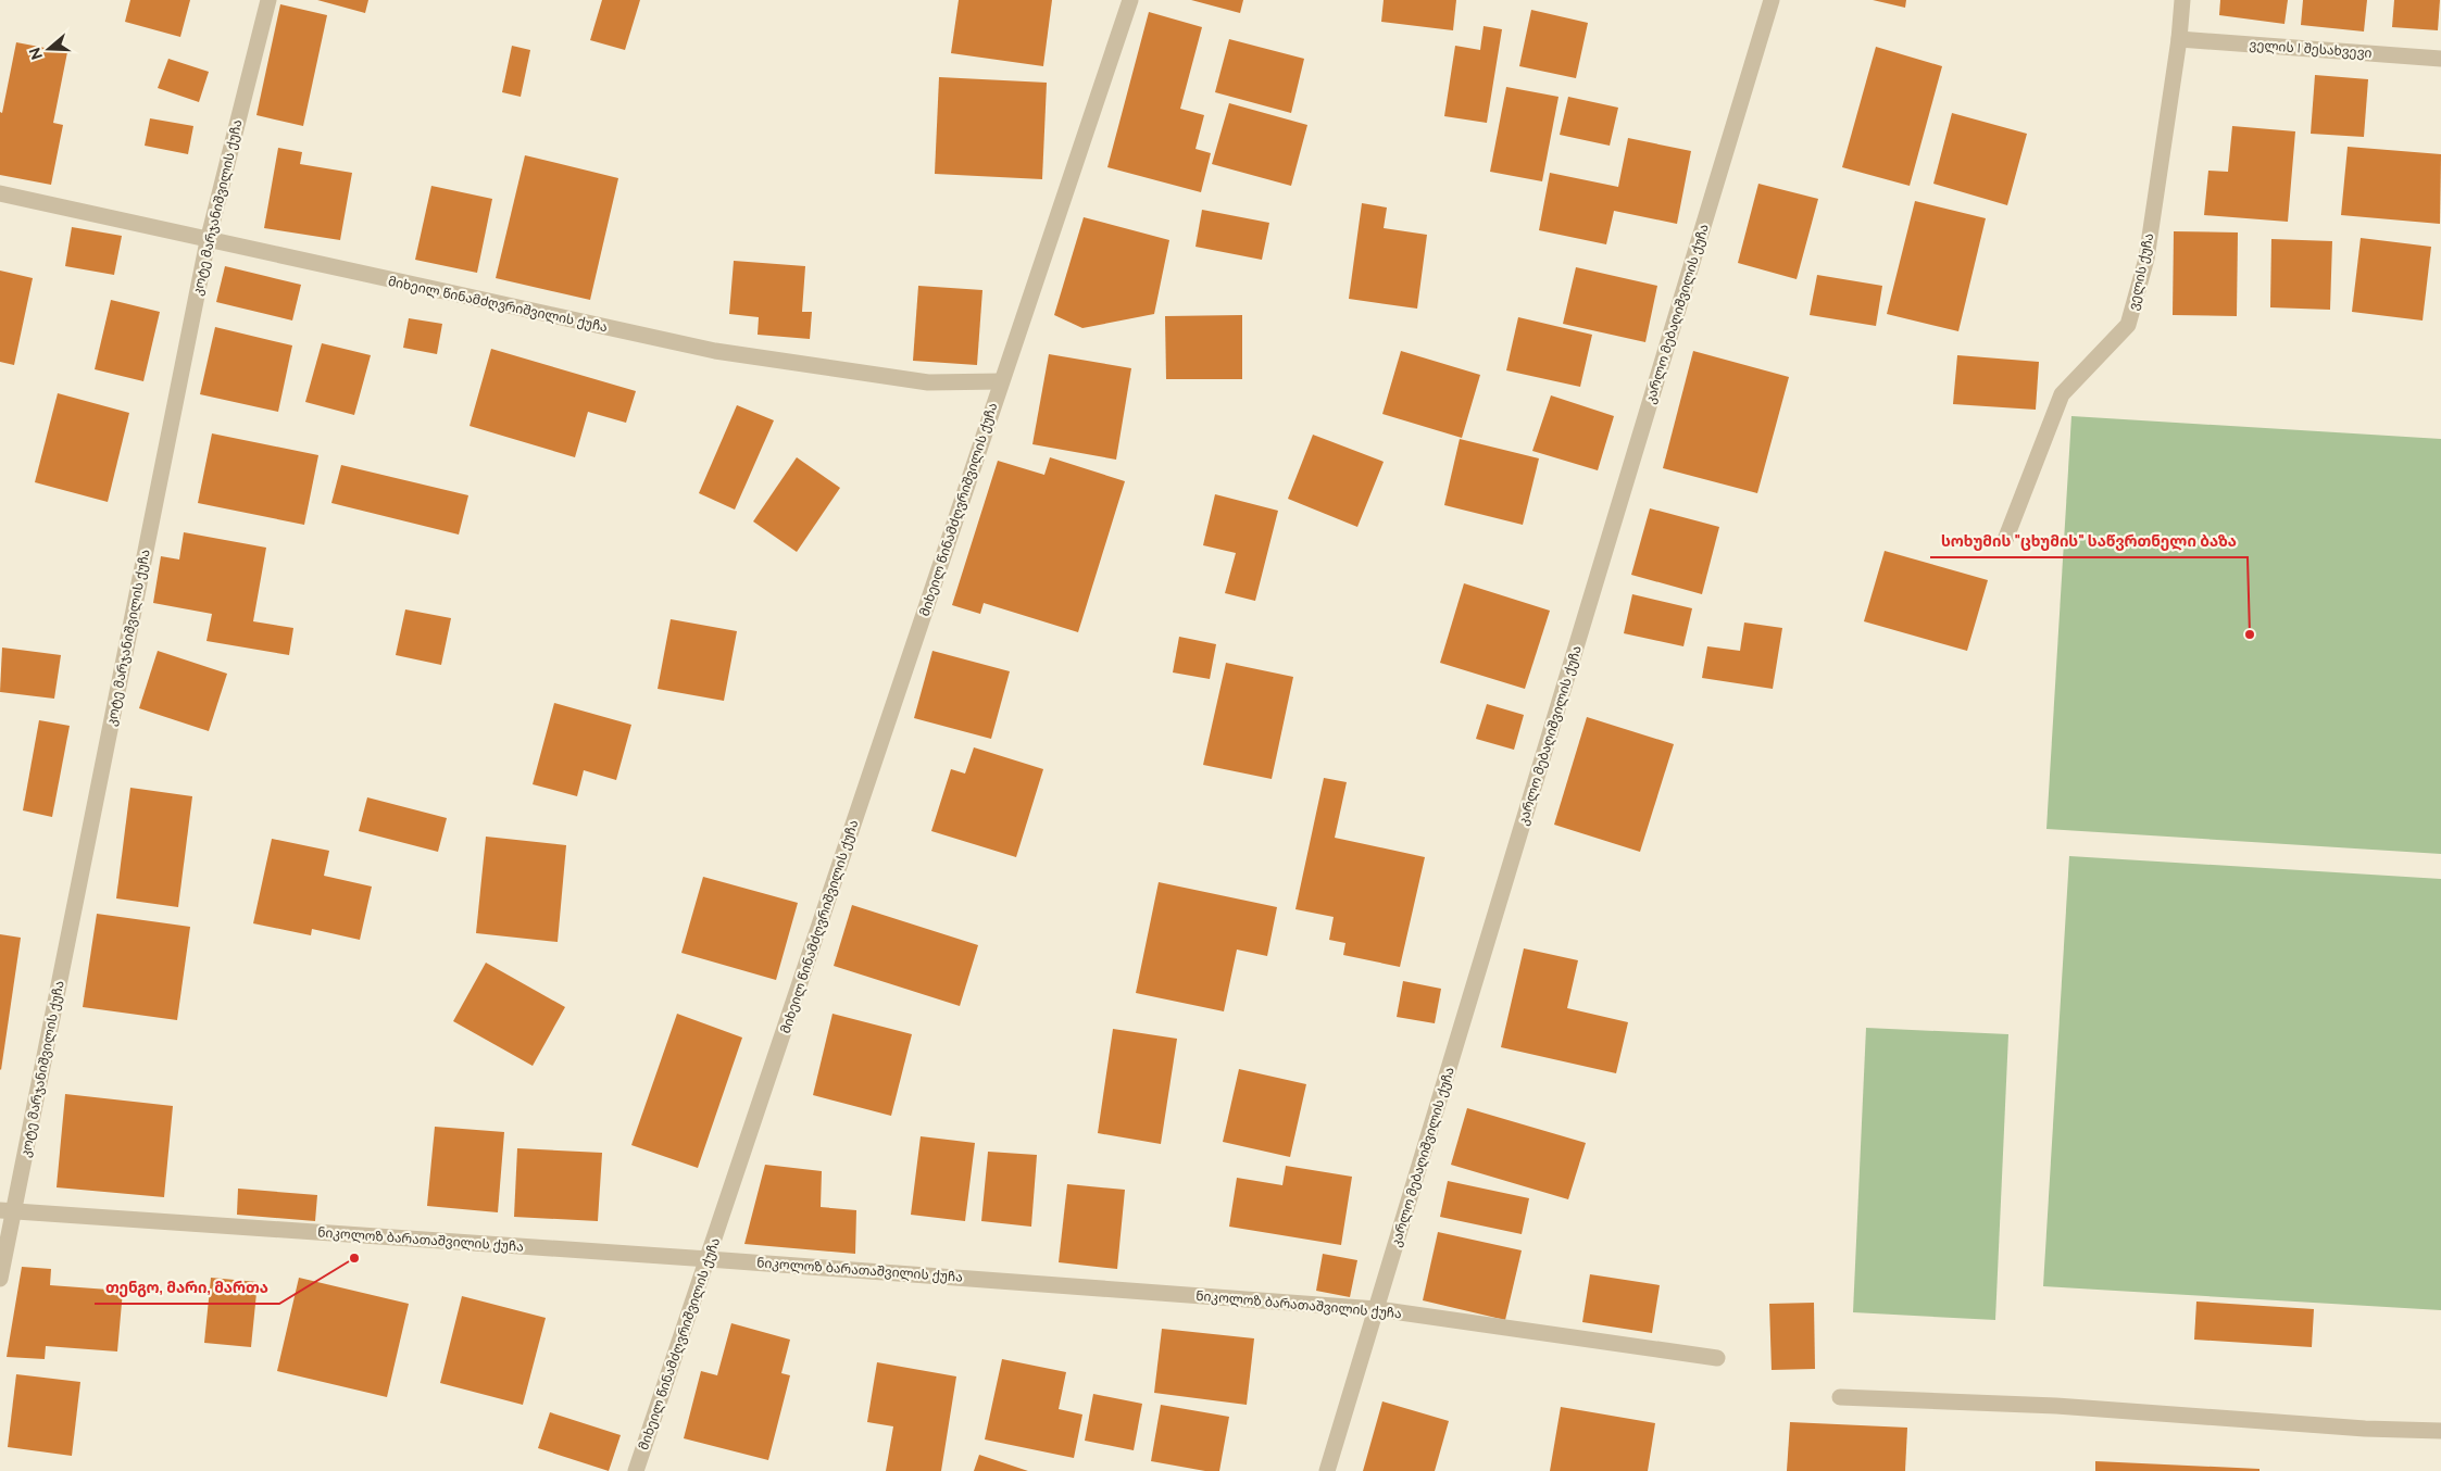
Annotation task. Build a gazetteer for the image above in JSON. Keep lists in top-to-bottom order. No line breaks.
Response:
{"streets":{"street":["ველის I შესახვევი","კოტე მარჯანიშვილის ქუჩა","ველის ქუჩა","მიხეილ წინამძღვრიშვილის ქუჩა","კარლო მებაღიშვილის ქუჩა","ნიკოლოზ ბარათაშვილის ქუჩა"]},"crossings":[["ველის I შესახვევი","ველის ქუჩა"],["კოტე მარჯანიშვილის ქუჩა","მიხეილ წინამძღვრიშვილის ქუჩა"],["კოტე მარჯანიშვილის ქუჩა","ნიკოლოზ ბარათაშვილის ქუჩა"],["მიხეილ წინამძღვრიშვილის ქუჩა","ნიკოლოზ ბარათაშვილის ქუჩა"],["კარლო მებაღიშვილის ქუჩა","ნიკოლოზ ბარათაშვილის ქუჩა"]],"places":["სოხუმის \"ცხუმის\" საწვრთნელი ბაზა","თენგო, მარი, მართა"],"north":"left"}
